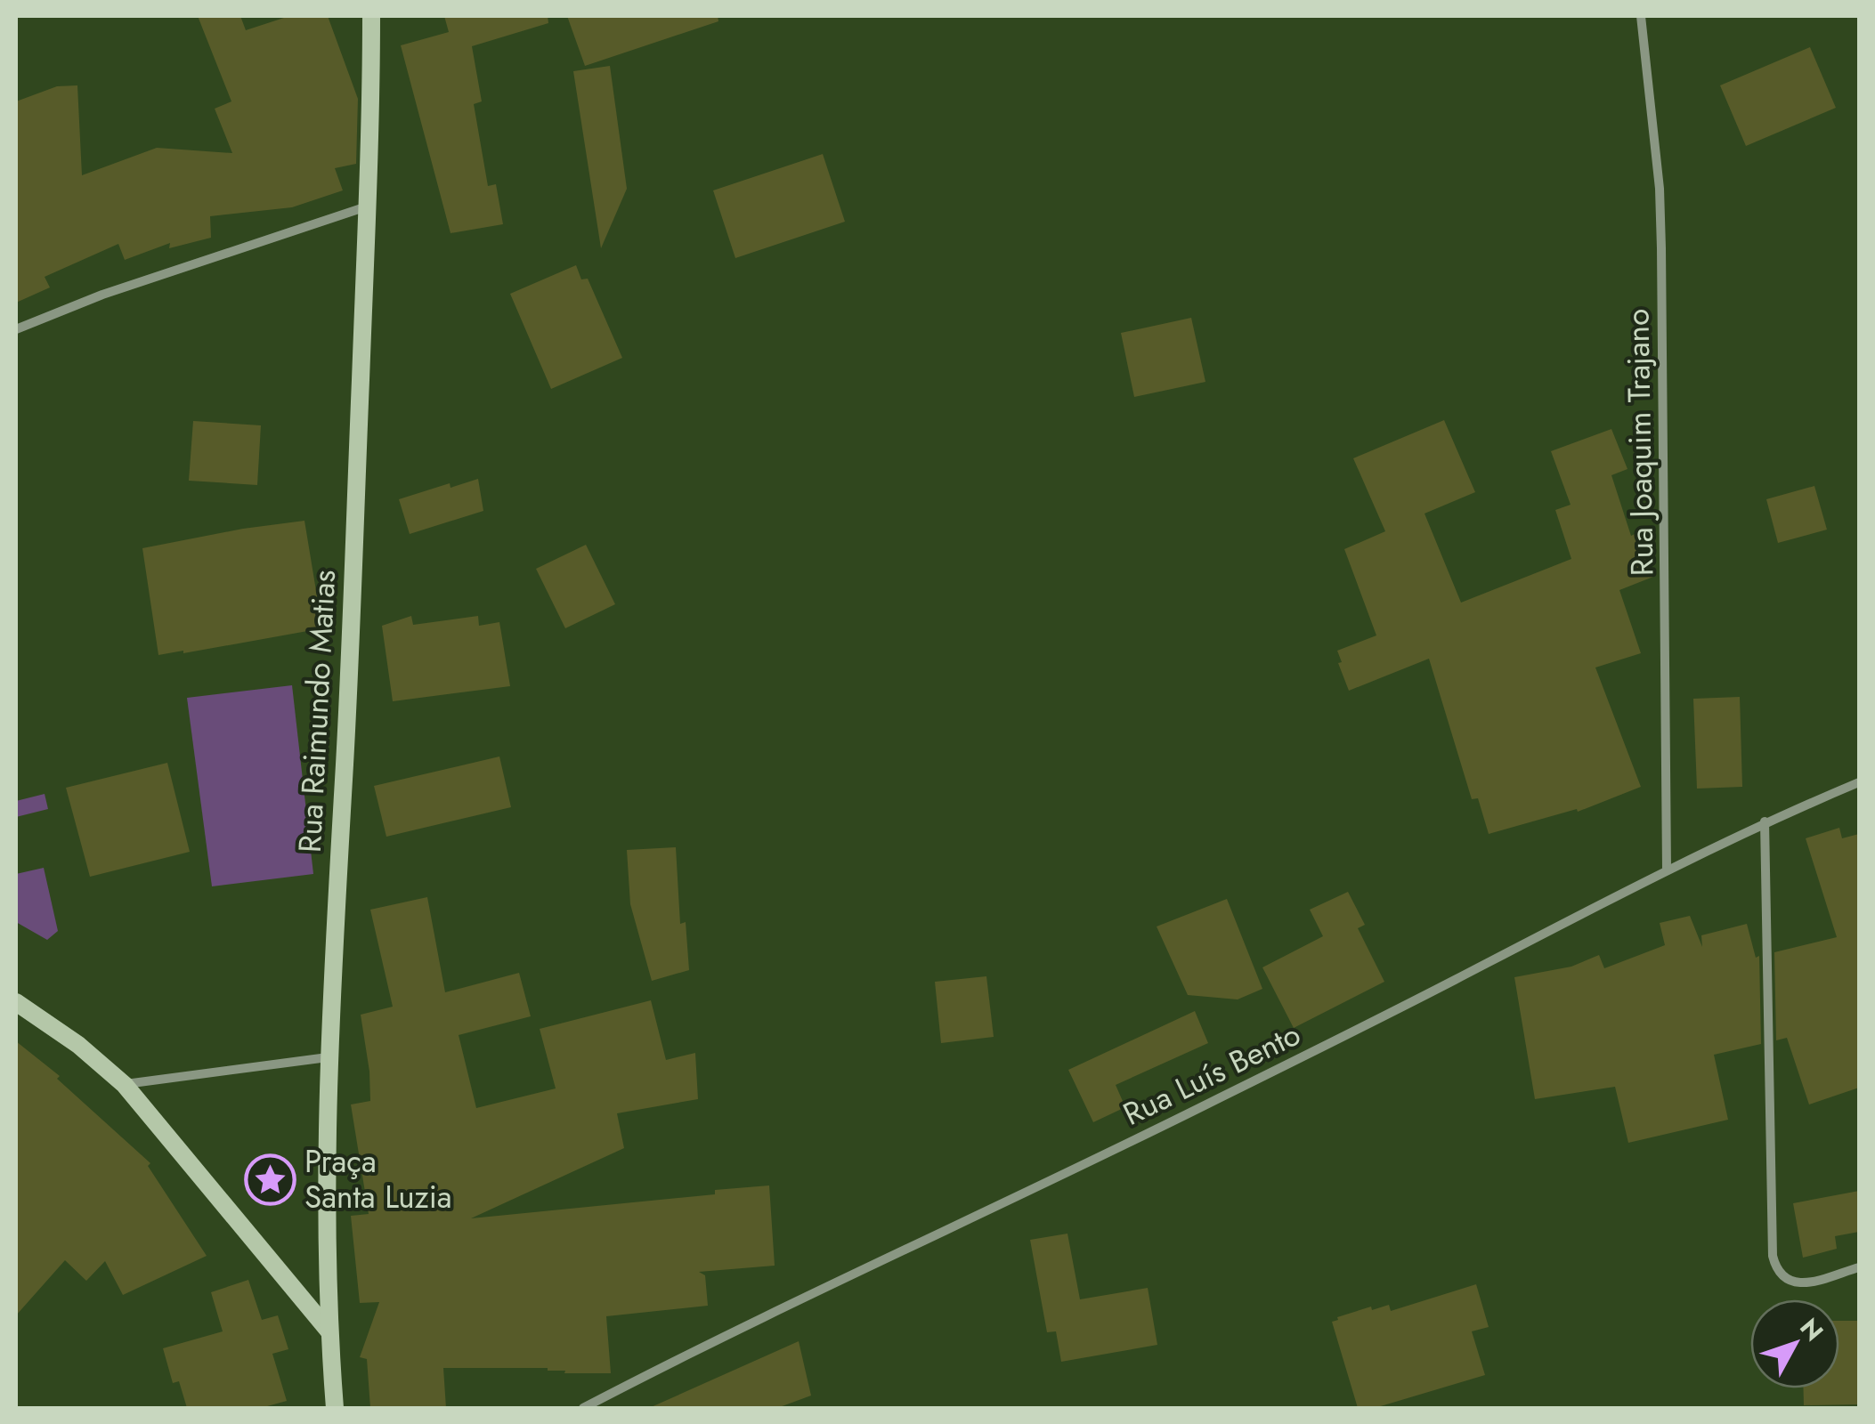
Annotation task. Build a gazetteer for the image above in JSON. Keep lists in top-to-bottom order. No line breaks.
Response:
{"streets":{"street":["Rua Joaquim Trajano","Rua Raimundo Matias","Rua Luís Bento"]},"crossings":[["Rua Joaquim Trajano","Rua Luís Bento"]],"places":{"place":["Praça Santa Luzia"]},"north":"top right"}
